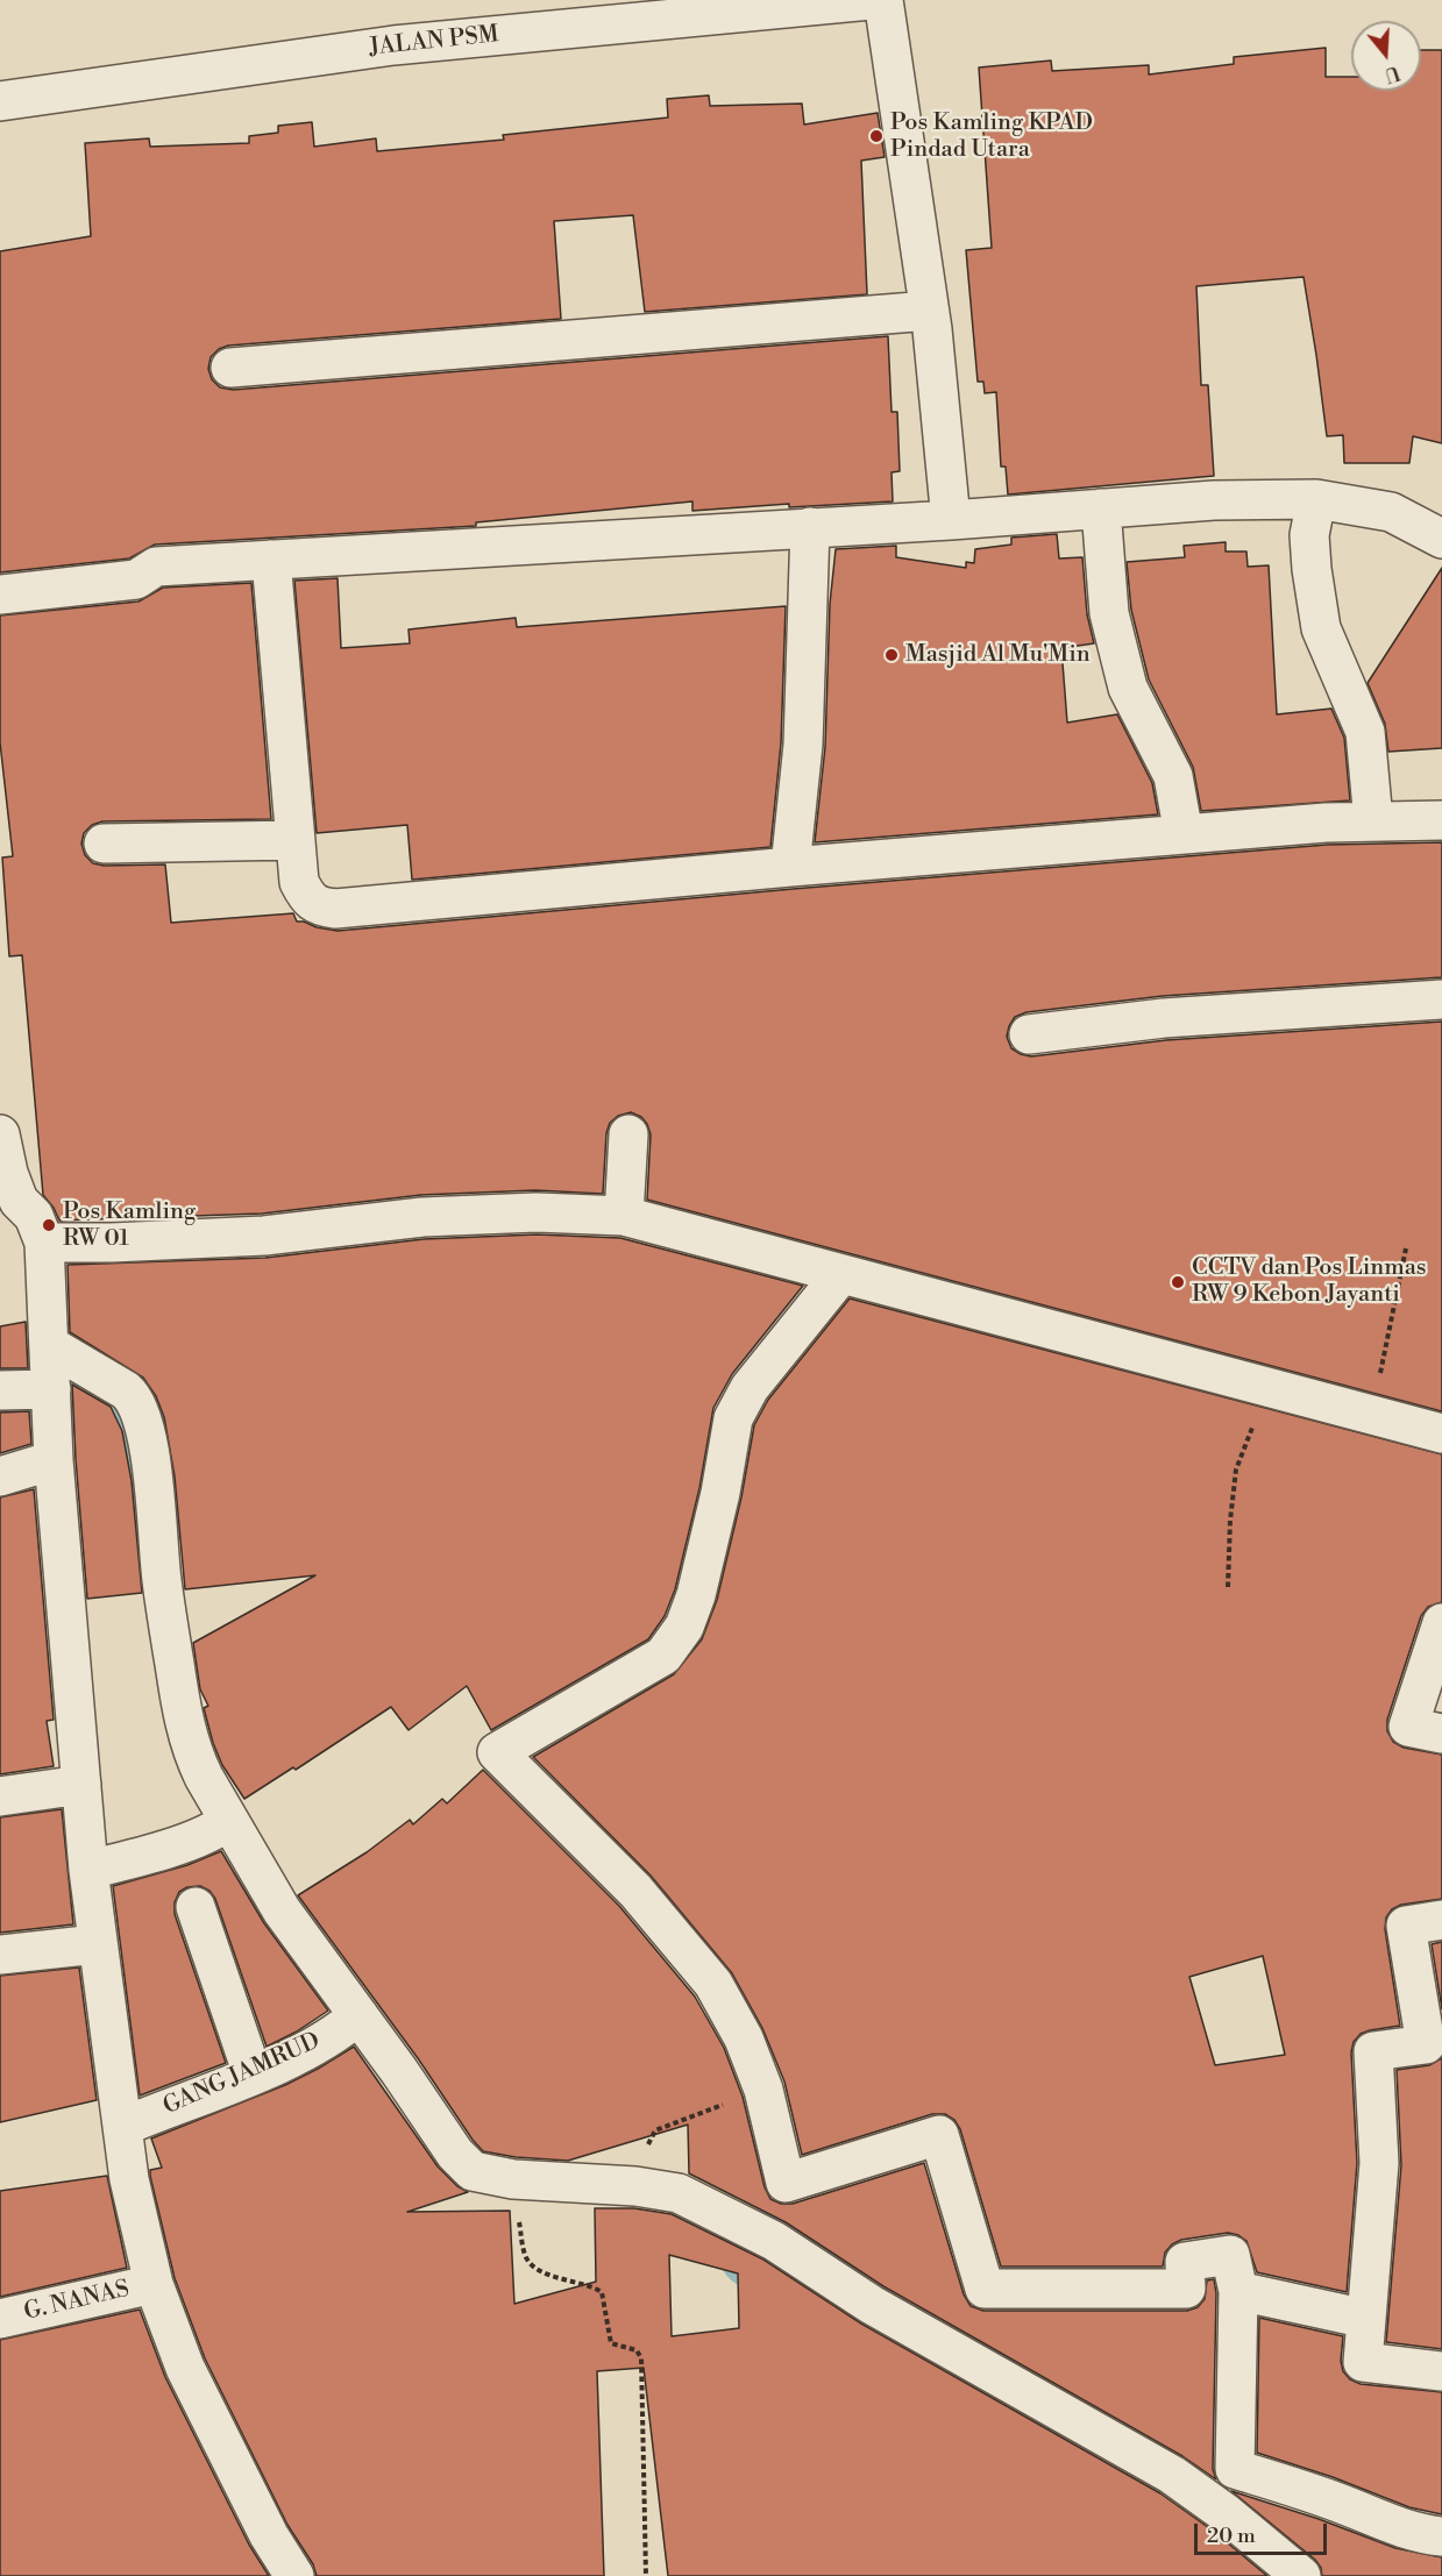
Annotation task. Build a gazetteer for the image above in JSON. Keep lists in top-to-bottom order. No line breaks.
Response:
{"streets":{"street":["JALAN PSM","GANG JAMRUD","G. NANAS"]},"places":["Pos Kamling KPAD Pindad Utara","Masjid Al Mu'Min","Pos Kamling RW 01","CCTV dan Pos Linmas RW 9 Kebon Jayanti"],"scale_bar":"20 m","north":"bottom"}
